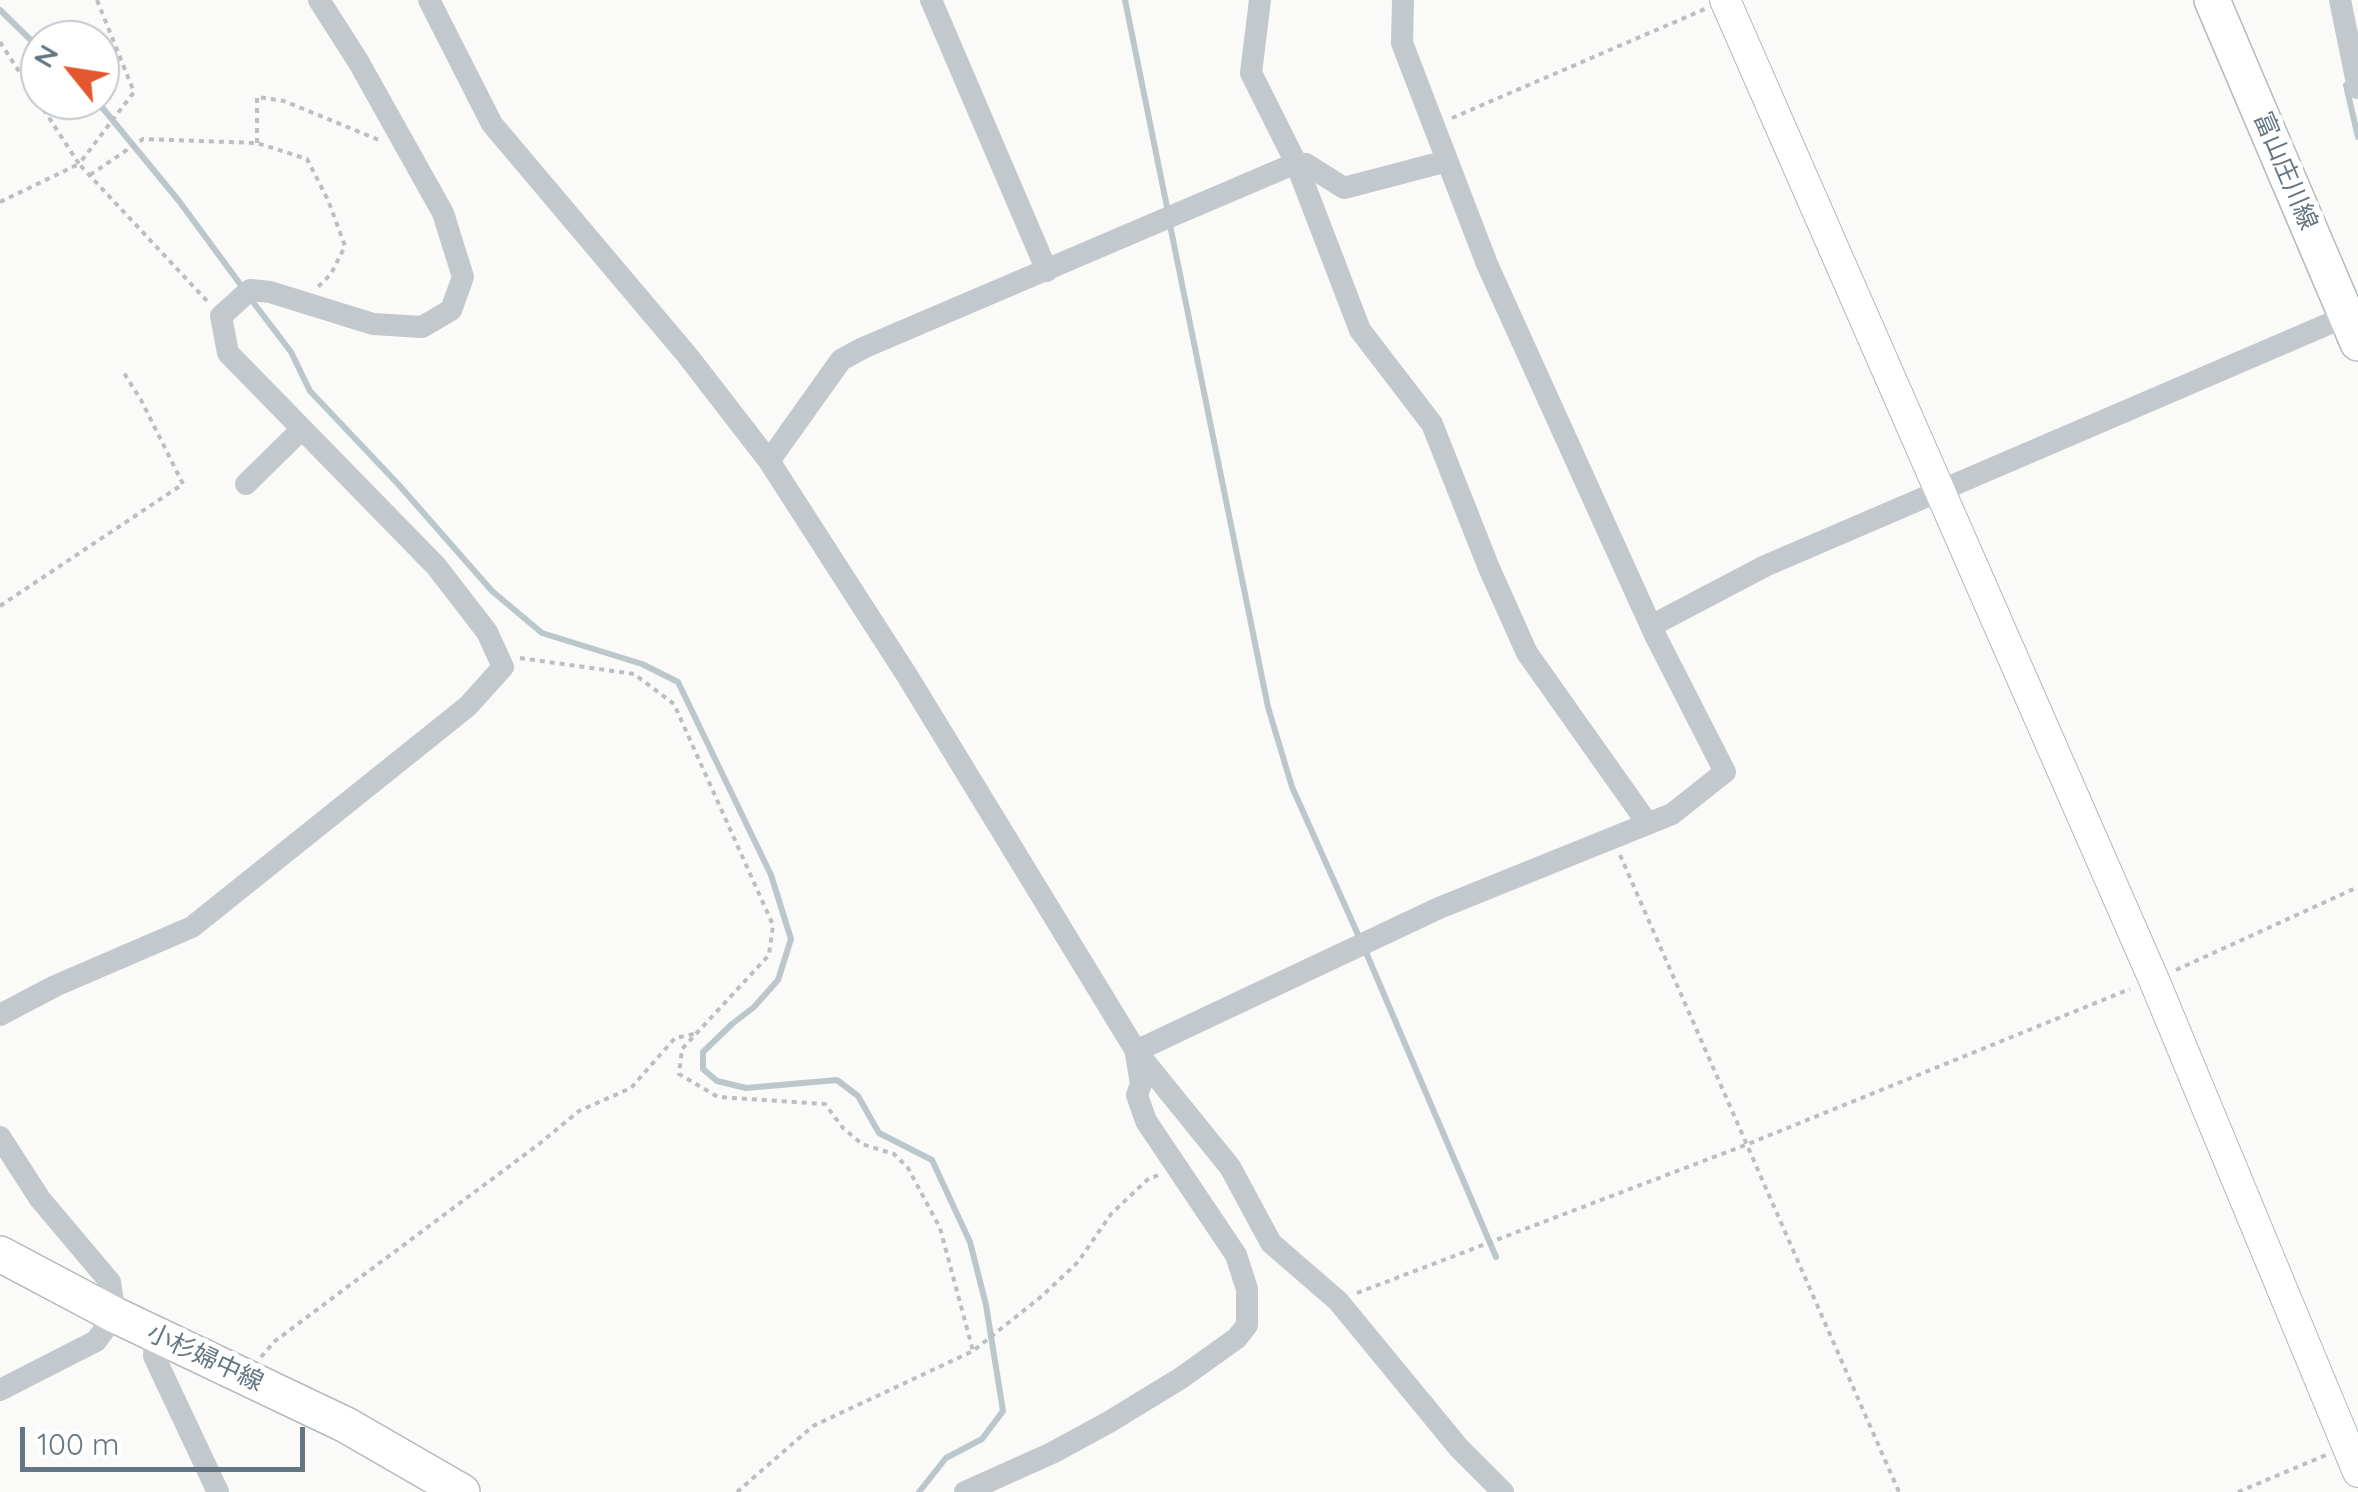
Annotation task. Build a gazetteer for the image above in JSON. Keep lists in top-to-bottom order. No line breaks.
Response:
{"streets":{"main road":["富山庄川線","小杉婦中線"]},"scale_bar":"100 m","north":"top left"}
